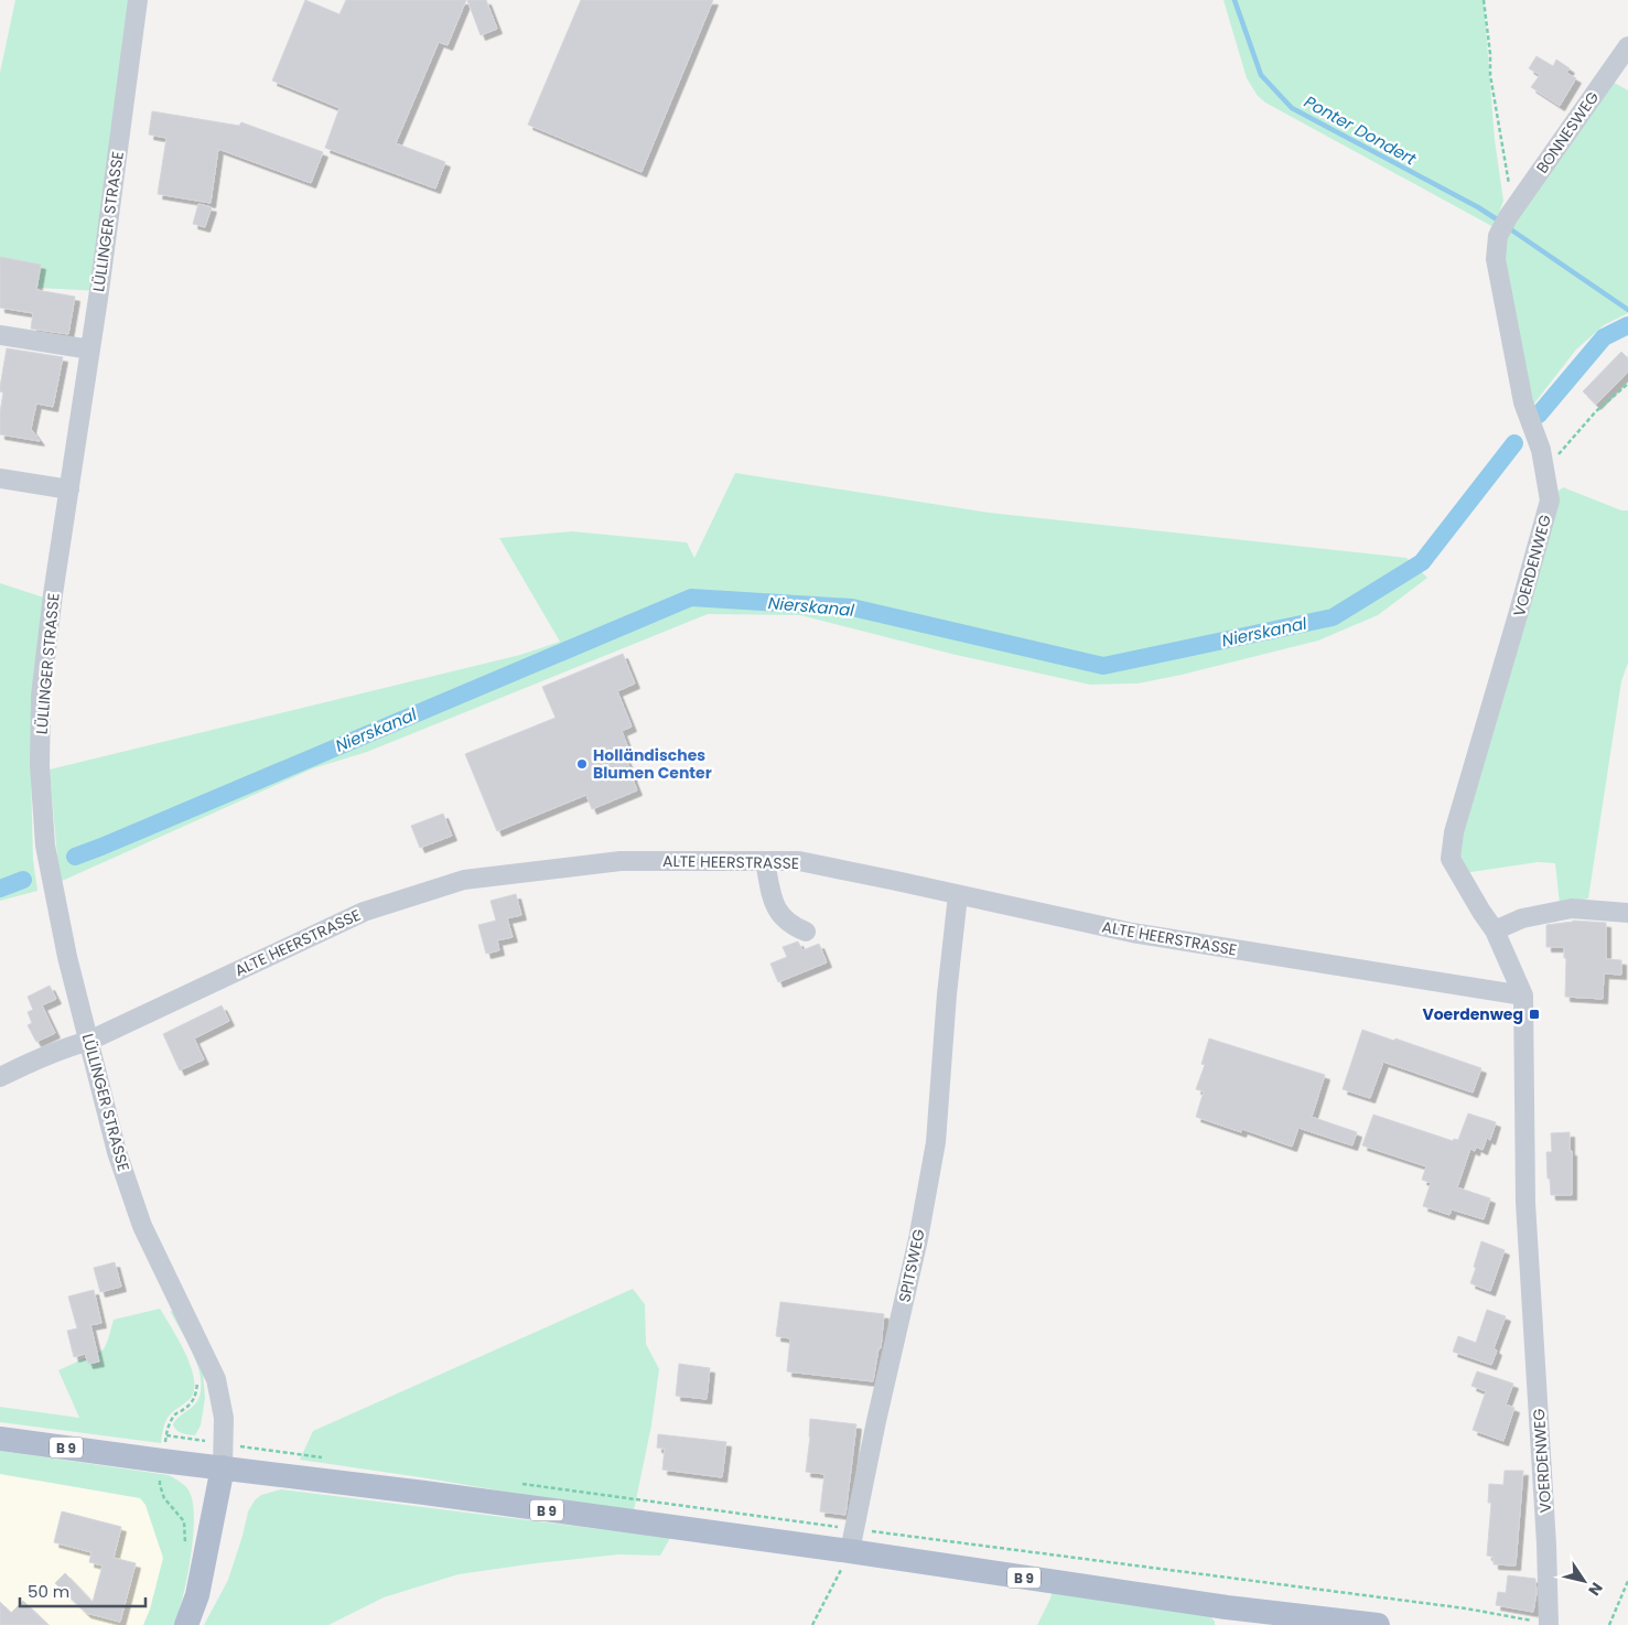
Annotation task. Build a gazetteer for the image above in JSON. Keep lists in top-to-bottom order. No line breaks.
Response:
{"streets":{"main road":["B 9"],"street":["BONNESWEG","LÜLLINGER STRASSE","VOERDENWEG","ALTE HEERSTRASSE","SPITSWEG"]},"crossings":[["BONNESWEG","VOERDENWEG"],["LÜLLINGER STRASSE","ALTE HEERSTRASSE"],["LÜLLINGER STRASSE","B 9"],["VOERDENWEG","ALTE HEERSTRASSE"],["ALTE HEERSTRASSE","SPITSWEG"],["SPITSWEG","B 9"]],"water":["Ponter Dondert","Nierskanal"],"places":{"other":["Holländisches Blumen Center"],"transit":["Voerdenweg"]},"scale_bar":"50 m","north":"bottom right"}
